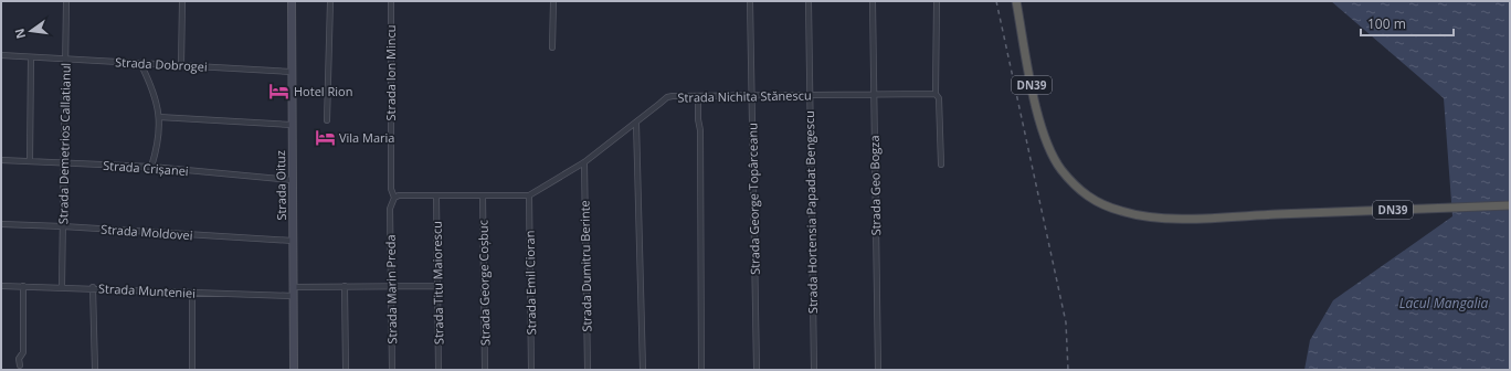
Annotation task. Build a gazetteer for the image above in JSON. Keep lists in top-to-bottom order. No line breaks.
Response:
{"streets":{"highway":["DN39"],"main road":["Strada Oituz"],"street":["Strada Dobrogei","Strada Ion Mincu","Strada Nichita Stănescu","Strada Demetrios Callatianul","Strada Crișanei","Strada Geo Bogza","Strada George Topârceanu","Strada Hortensia Papadat Bengescu","Strada Moldovei","Strada Dumitru Berinte","Strada Titu Maiorescu","Strada George Coșbuc","Strada Emil Cioran","Strada Marin Preda","Strada Munteniei"]},"crossings":[["Strada Dobrogei","Strada Demetrios Callatianul"],["Strada Dobrogei","Strada Oituz"],["Strada Ion Mincu","Strada Marin Preda"],["Strada Nichita Stănescu","Strada Geo Bogza"],["Strada Nichita Stănescu","Strada George Topârceanu"],["Strada Nichita Stănescu","Strada Hortensia Papadat Bengescu"],["Strada Nichita Stănescu","Strada Dumitru Berinte"],["Strada Nichita Stănescu","Strada Emil Cioran"],["Strada Demetrios Callatianul","Strada Crișanei"],["Strada Demetrios Callatianul","Strada Moldovei"],["Strada Demetrios Callatianul","Strada Munteniei"],["Strada Crișanei","Strada Oituz"],["Strada Oituz","Strada Moldovei"],["Strada Oituz","Strada Munteniei"]],"water":["Lacul Mangalia"],"places":{"hotel":["Hotel Rion","Vila Maria"]},"scale_bar":"100 m","north":"left"}
